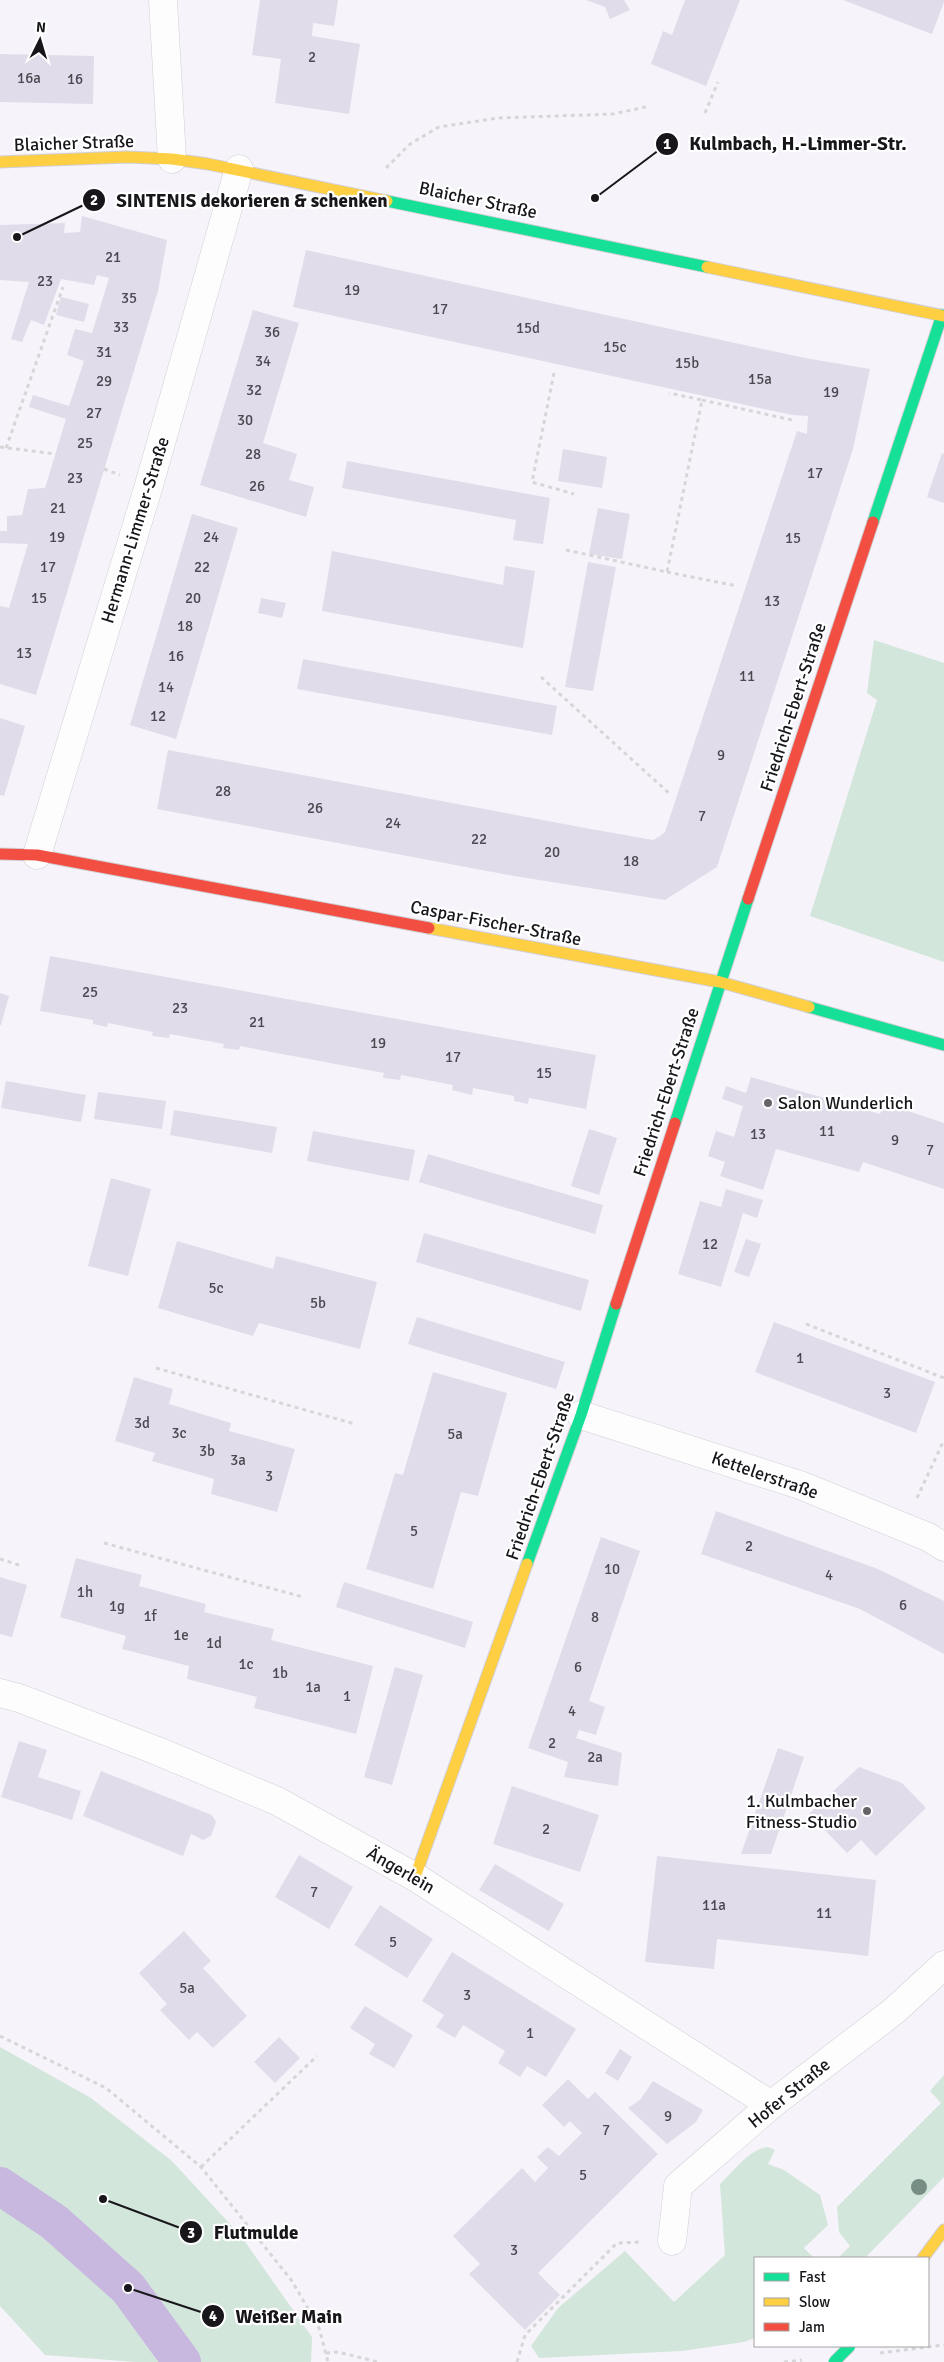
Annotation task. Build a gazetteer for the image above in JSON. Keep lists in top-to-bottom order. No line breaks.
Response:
{"streets":{"street":["Blaicher Straße","Hermann-Limmer-Straße","Friedrich-Ebert-Straße","Caspar-Fischer-Straße","Kettelerstraße","Ängerlein","Hofer Straße"]},"crossings":[["Blaicher Straße","Hermann-Limmer-Straße"],["Blaicher Straße","Friedrich-Ebert-Straße"],["Hermann-Limmer-Straße","Caspar-Fischer-Straße"],["Friedrich-Ebert-Straße","Caspar-Fischer-Straße"],["Friedrich-Ebert-Straße","Kettelerstraße"],["Friedrich-Ebert-Straße","Ängerlein"],["Ängerlein","Hofer Straße"]],"places":["Kulmbach, H.-Limmer-Str.","SINTENIS dekorieren & schenken","Salon Wunderlich","1. Kulmbacher Fitness-Studio","Flutmulde","Weißer Main"],"house_numbers":["2","16a","16","21","23","19","35","17","33","15d","36","15c","31","34","15b","15a","29","32","19","27","30","25","28","17","23","26","21","19","24","15","17","22","15","20","13","18","13","16","11","14","12","9","28","26","7","24","22","20","18","25","23","21","19","17","15","11","13","9","7","12","5c","5b","1","3","3d","3c","5a","3b","3a","3","5","2","10","4","1h","6","1g","1f","8","1e","1d","1c","6","1b","1a","1","4","2","2a","2","7","11a","11","5","5a","3","1","9","7","5","3"],"legend":["Fast","Slow","Jam"],"north":"top"}
